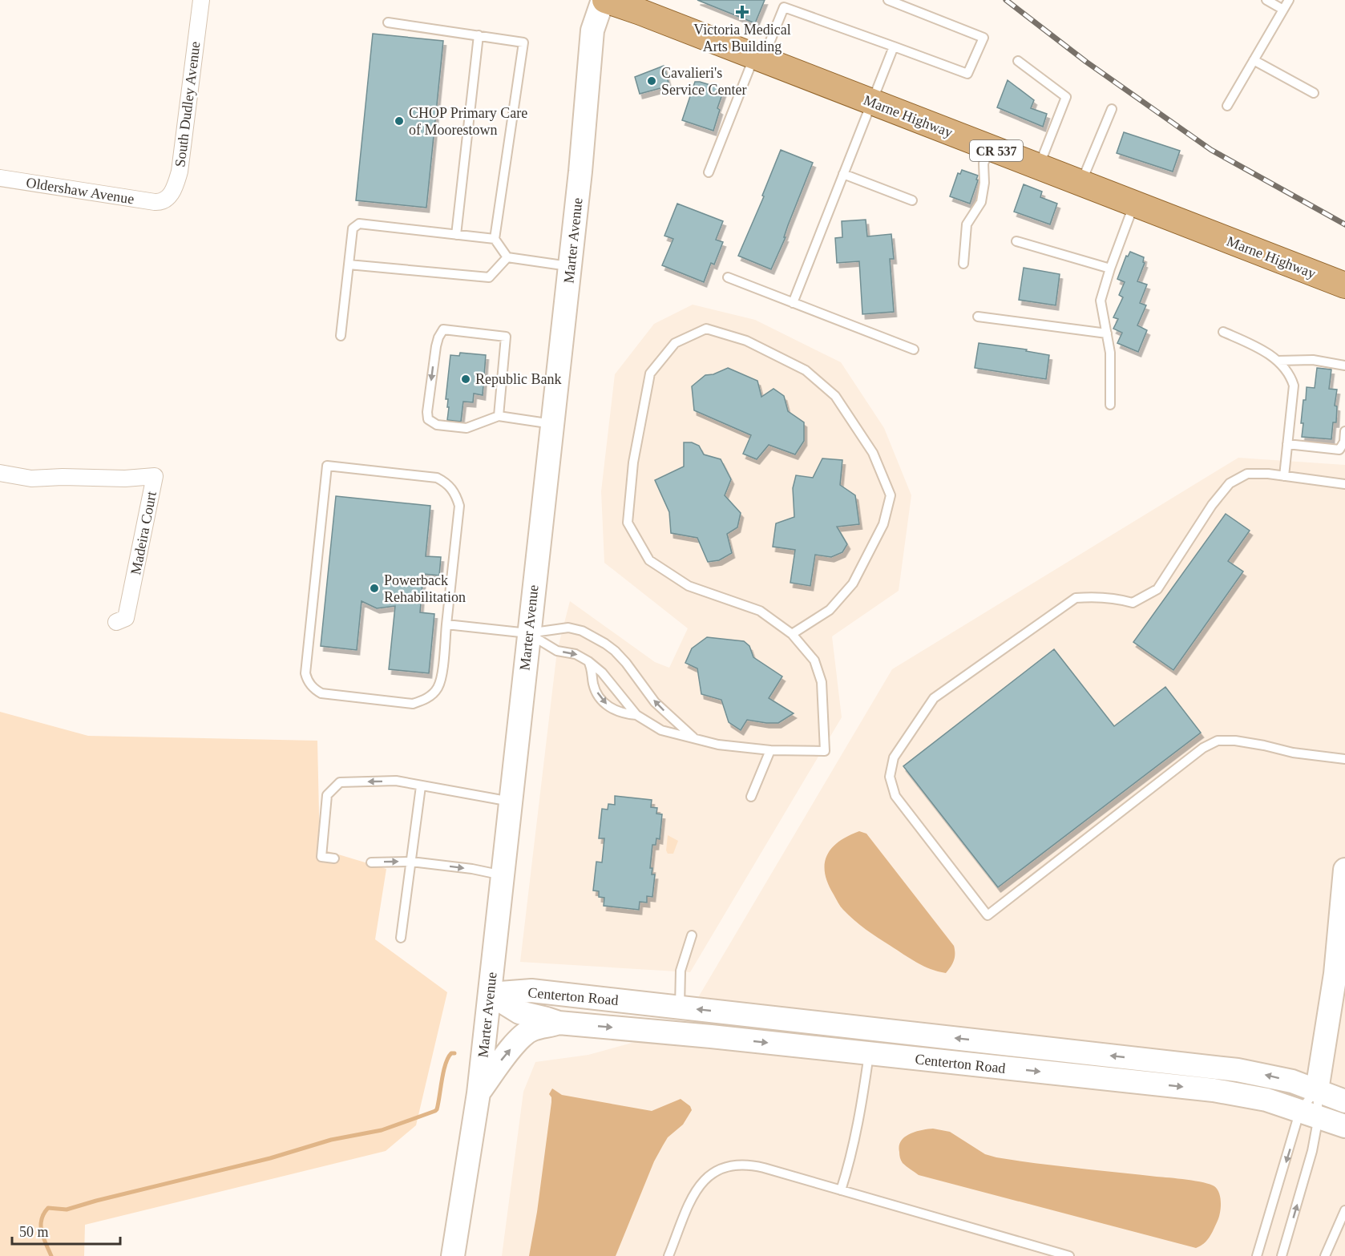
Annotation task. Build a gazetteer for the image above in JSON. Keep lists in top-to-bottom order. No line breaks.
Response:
{"streets":{"main road":["Marne Highway","CR 537","Marter Avenue","Centerton Road"],"street":["South Dudley Avenue","Oldershaw Avenue","Madeira Court"]},"crossings":[["South Dudley Avenue","Oldershaw Avenue"],["Marne Highway","Marter Avenue"],["Marter Avenue","Centerton Road"]],"places":{"health":["Victoria Medical Arts Building"],"other":["Cavalieri's Service Center","CHOP Primary Care of Moorestown","Republic Bank","Powerback Rehabilitation"]},"scale_bar":"50 m"}
